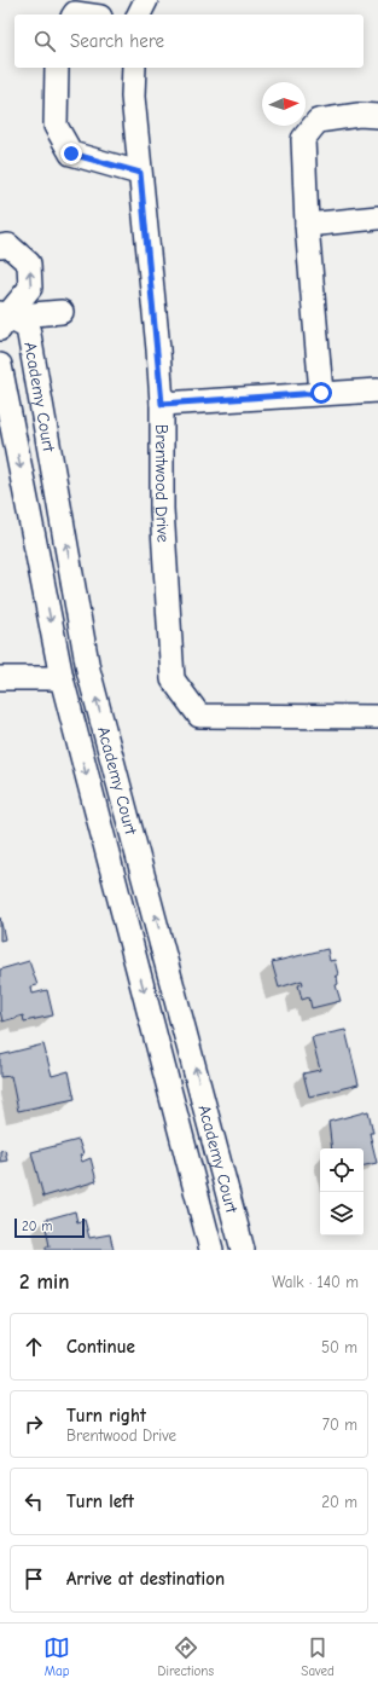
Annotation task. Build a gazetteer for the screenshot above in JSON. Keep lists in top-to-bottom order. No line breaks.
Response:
{"streets":{"street":["Academy Court","Brentwood Drive"]},"scale_bar":"20 m","north":"right","page":{"search":"Search here","scale":"20 m","heading":["2 min","Walk · 140 m"],"list":[["Continue","50 m"],["Turn right","Brentwood Drive","70 m"],["Turn left","20 m"],"Arrive at destination"],"nav":["Map","Directions","Saved"]}}
